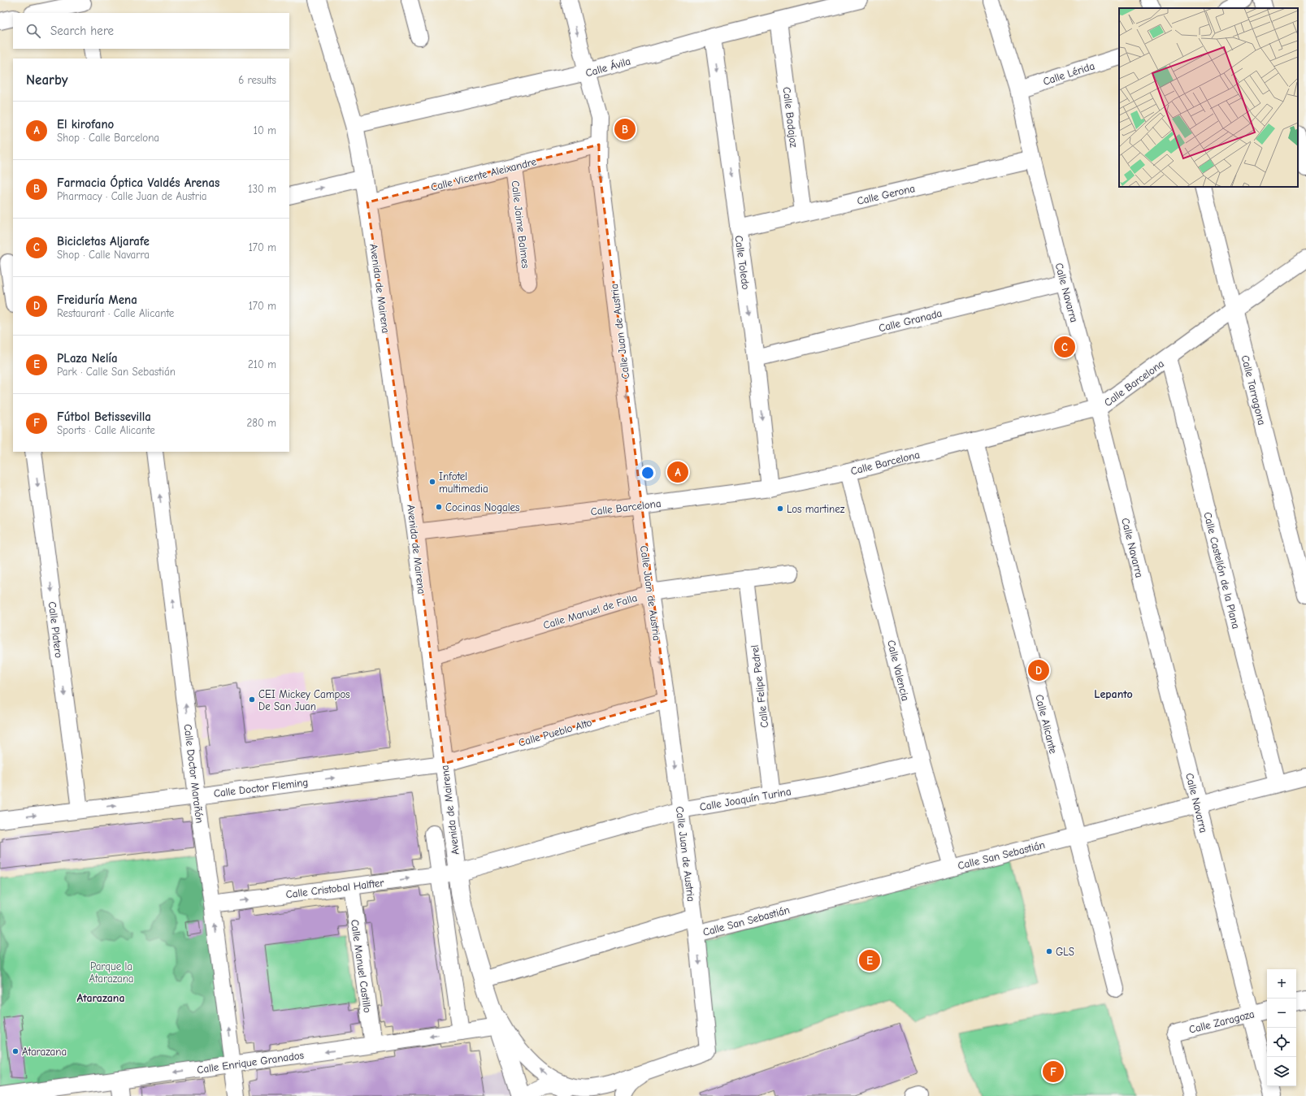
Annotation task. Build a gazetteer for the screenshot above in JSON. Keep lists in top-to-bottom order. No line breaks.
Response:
{"streets":{"street":["Calle Ávila","Calle Lérida","Calle Badajoz","Calle Vicente Aleixandre","Calle Gerona","Calle Jaime Balmes","Calle Toledo","Avenida de Mairena","Calle Navarra","Calle Granada","Calle Juan de Austria","Calle Barcelona","Calle Tarragona","Calle Castellón de la Plana","Calle Manuel de Falla","Calle Platero","Calle Valencia","Calle Felipe Pedrel","Calle Alicante","Calle Pueblo Alto","Calle Doctor Marañón","Calle Doctor Fleming","Calle Joaquín Turina","Calle San Sebastián","Calle Cristobal Halfter","Calle Manuel Castillo","Calle Zaragoza","Calle Enrique Granados"]},"crossings":[["Calle Ávila","Calle Badajoz"],["Calle Ávila","Calle Toledo"],["Calle Ávila","Avenida de Mairena"],["Calle Ávila","Calle Juan de Austria"],["Calle Lérida","Calle Navarra"],["Calle Badajoz","Calle Gerona"],["Calle Vicente Aleixandre","Calle Jaime Balmes"],["Calle Vicente Aleixandre","Avenida de Mairena"],["Calle Vicente Aleixandre","Calle Juan de Austria"],["Calle Gerona","Calle Toledo"],["Calle Gerona","Calle Navarra"],["Calle Toledo","Calle Granada"],["Calle Toledo","Calle Barcelona"],["Avenida de Mairena","Calle Barcelona"],["Avenida de Mairena","Calle Manuel de Falla"],["Avenida de Mairena","Calle Pueblo Alto"],["Avenida de Mairena","Calle Doctor Fleming"],["Avenida de Mairena","Calle Joaquín Turina"],["Avenida de Mairena","Calle San Sebastián"],["Avenida de Mairena","Calle Cristobal Halfter"],["Avenida de Mairena","Calle Enrique Granados"],["Calle Navarra","Calle Granada"],["Calle Navarra","Calle Barcelona"],["Calle Navarra","Calle San Sebastián"],["Calle Navarra","Calle Zaragoza"],["Calle Juan de Austria","Calle Barcelona"],["Calle Juan de Austria","Calle Manuel de Falla"],["Calle Juan de Austria","Calle Pueblo Alto"],["Calle Juan de Austria","Calle Joaquín Turina"],["Calle Juan de Austria","Calle San Sebastián"],["Calle Barcelona","Calle Tarragona"],["Calle Barcelona","Calle Castellón de la Plana"],["Calle Barcelona","Calle Valencia"],["Calle Barcelona","Calle Alicante"],["Calle Castellón de la Plana","Calle San Sebastián"],["Calle Manuel de Falla","Calle Felipe Pedrel"],["Calle Platero","Calle Doctor Fleming"],["Calle Valencia","Calle Joaquín Turina"],["Calle Valencia","Calle San Sebastián"],["Calle Felipe Pedrel","Calle Joaquín Turina"],["Calle Alicante","Calle San Sebastián"],["Calle Pueblo Alto","Calle Doctor Fleming"],["Calle Doctor Marañón","Calle Doctor Fleming"],["Calle Doctor Marañón","Calle Cristobal Halfter"],["Calle Doctor Marañón","Calle Enrique Granados"],["Calle Joaquín Turina","Calle Cristobal Halfter"],["Calle Cristobal Halfter","Calle Manuel Castillo"],["Calle Manuel Castillo","Calle Enrique Granados"]],"one_way":["Calle Toledo","Calle Juan de Austria","Calle Platero","Calle Doctor Marañón","Calle Doctor Fleming","Calle Cristobal Halfter","Calle Enrique Granados"],"districts":["Lepanto","Atarazana"],"parks":["Parque la Atarazana"],"places":["Infotel multimedia","Cocinas Nogales","Los martinez","CEI Mickey Campos De San Juan","GLS","Atarazana"],"page":{"search":"Search here","heading":["Nearby","6 results"],"list":[{"mark":"A","name":"El kirofano","note":"Shop · Calle Barcelona","value":"10 m"},{"mark":"B","name":"Farmacia Óptica Valdés Arenas","note":"Pharmacy · Calle Juan de Austria","value":"130 m"},{"mark":"C","name":"Bicicletas Aljarafe","note":"Shop · Calle Navarra","value":"170 m"},{"mark":"D","name":"Freiduría Mena","note":"Restaurant · Calle Alicante","value":"170 m"},{"mark":"E","name":"PLaza Nelía","note":"Park · Calle San Sebastián","value":"210 m"},{"mark":"F","name":"Fútbol Betissevilla","note":"Sports · Calle Alicante","value":"280 m"}],"pins":["B","C","A","D","E","F"],"map_buttons":["+","−"]}}
